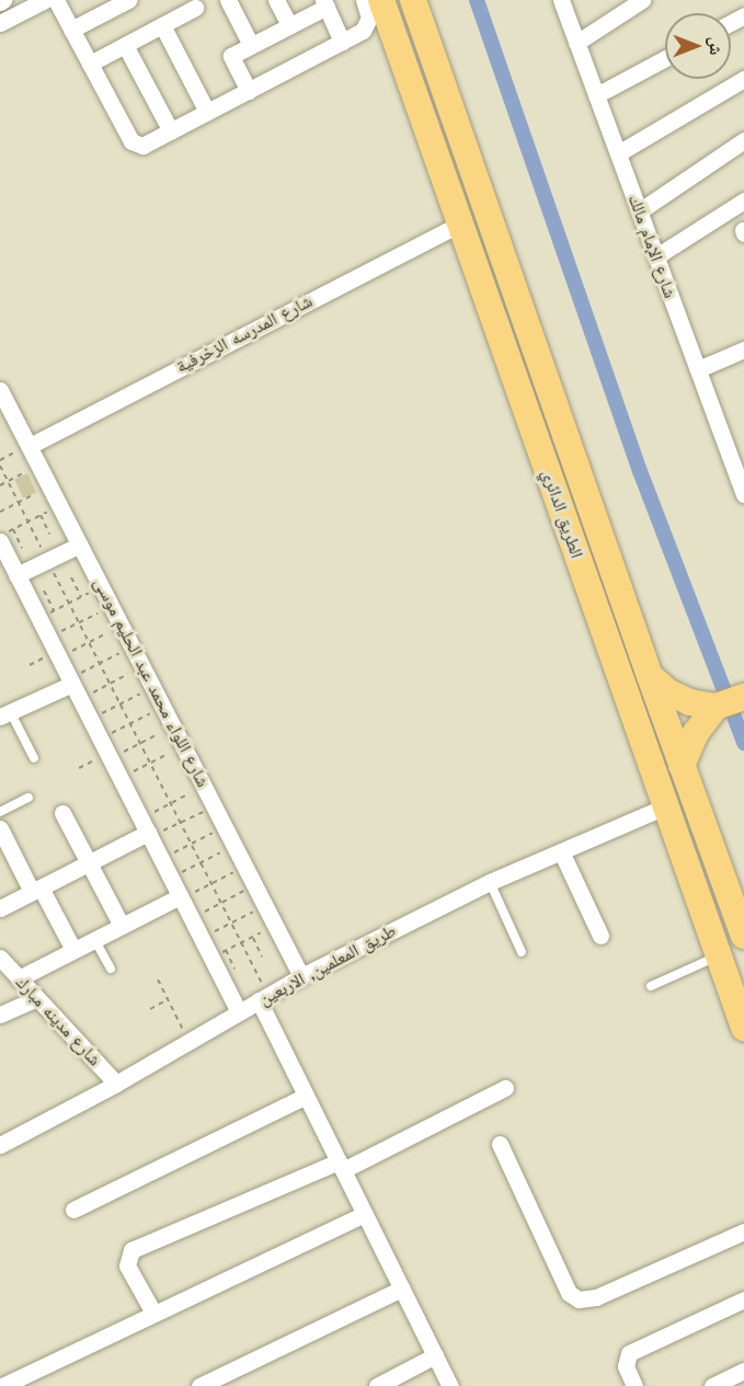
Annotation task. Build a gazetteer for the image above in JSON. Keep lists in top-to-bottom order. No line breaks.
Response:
{"streets":{"highway":["الطريق الدائري"],"street":["شارع الإمام مالك","شارع المدرسه الزخرفية","شارع اللواء محمد عبد الحليم موسى","طريق المعلمين, الاربعين","شارع مدينه مبارك"]},"crossings":[["شارع المدرسه الزخرفية","الطريق الدائري"],["شارع المدرسه الزخرفية","شارع اللواء محمد عبد الحليم موسى"],["الطريق الدائري","طريق المعلمين, الاربعين"],["شارع اللواء محمد عبد الحليم موسى","طريق المعلمين, الاربعين"],["طريق المعلمين, الاربعين","شارع مدينه مبارك"]],"north":"right"}
